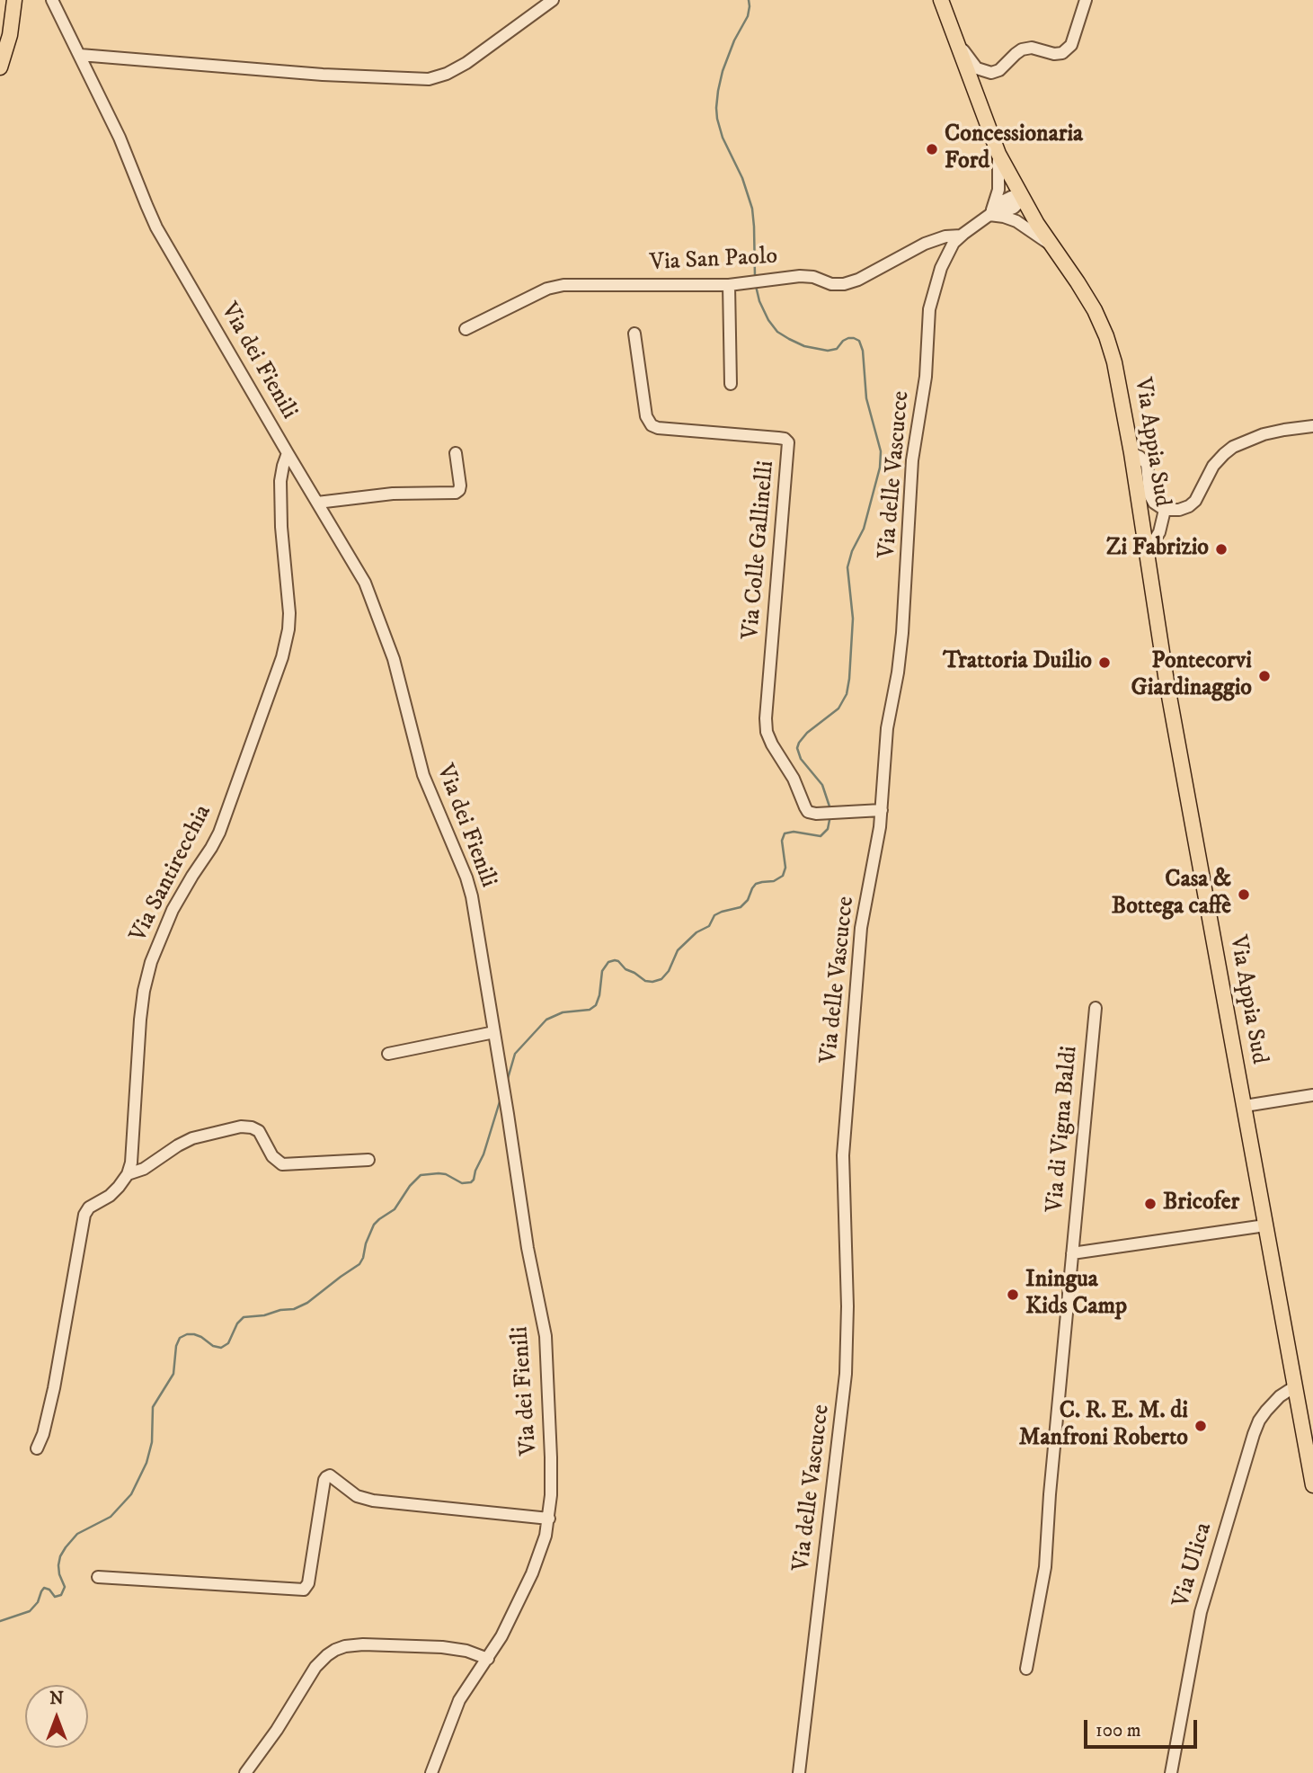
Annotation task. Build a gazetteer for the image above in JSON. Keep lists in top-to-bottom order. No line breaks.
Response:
{"streets":{"main road":["Via Appia Sud"],"street":["Via San Paolo","Via dei Fienili","Via delle Vascucce","Via Colle Gallinelli","Via Santirecchia","Via di Vigna Baldi","Via Ulica"]},"crossings":[["Via San Paolo","Via delle Vascucce"],["Via dei Fienili","Via Santirecchia"],["Via Appia Sud","Via delle Vascucce"],["Via Appia Sud","Via Ulica"],["Via delle Vascucce","Via Colle Gallinelli"]],"places":["Concessionaria Ford","Zi Fabrizio","Trattoria Duilio","Pontecorvi Giardinaggio","Casa & Bottega caffè","Bricofer","Iningua Kids Camp","C. R. E. M. di Manfroni Roberto"],"scale_bar":"100 m","north":"top"}
